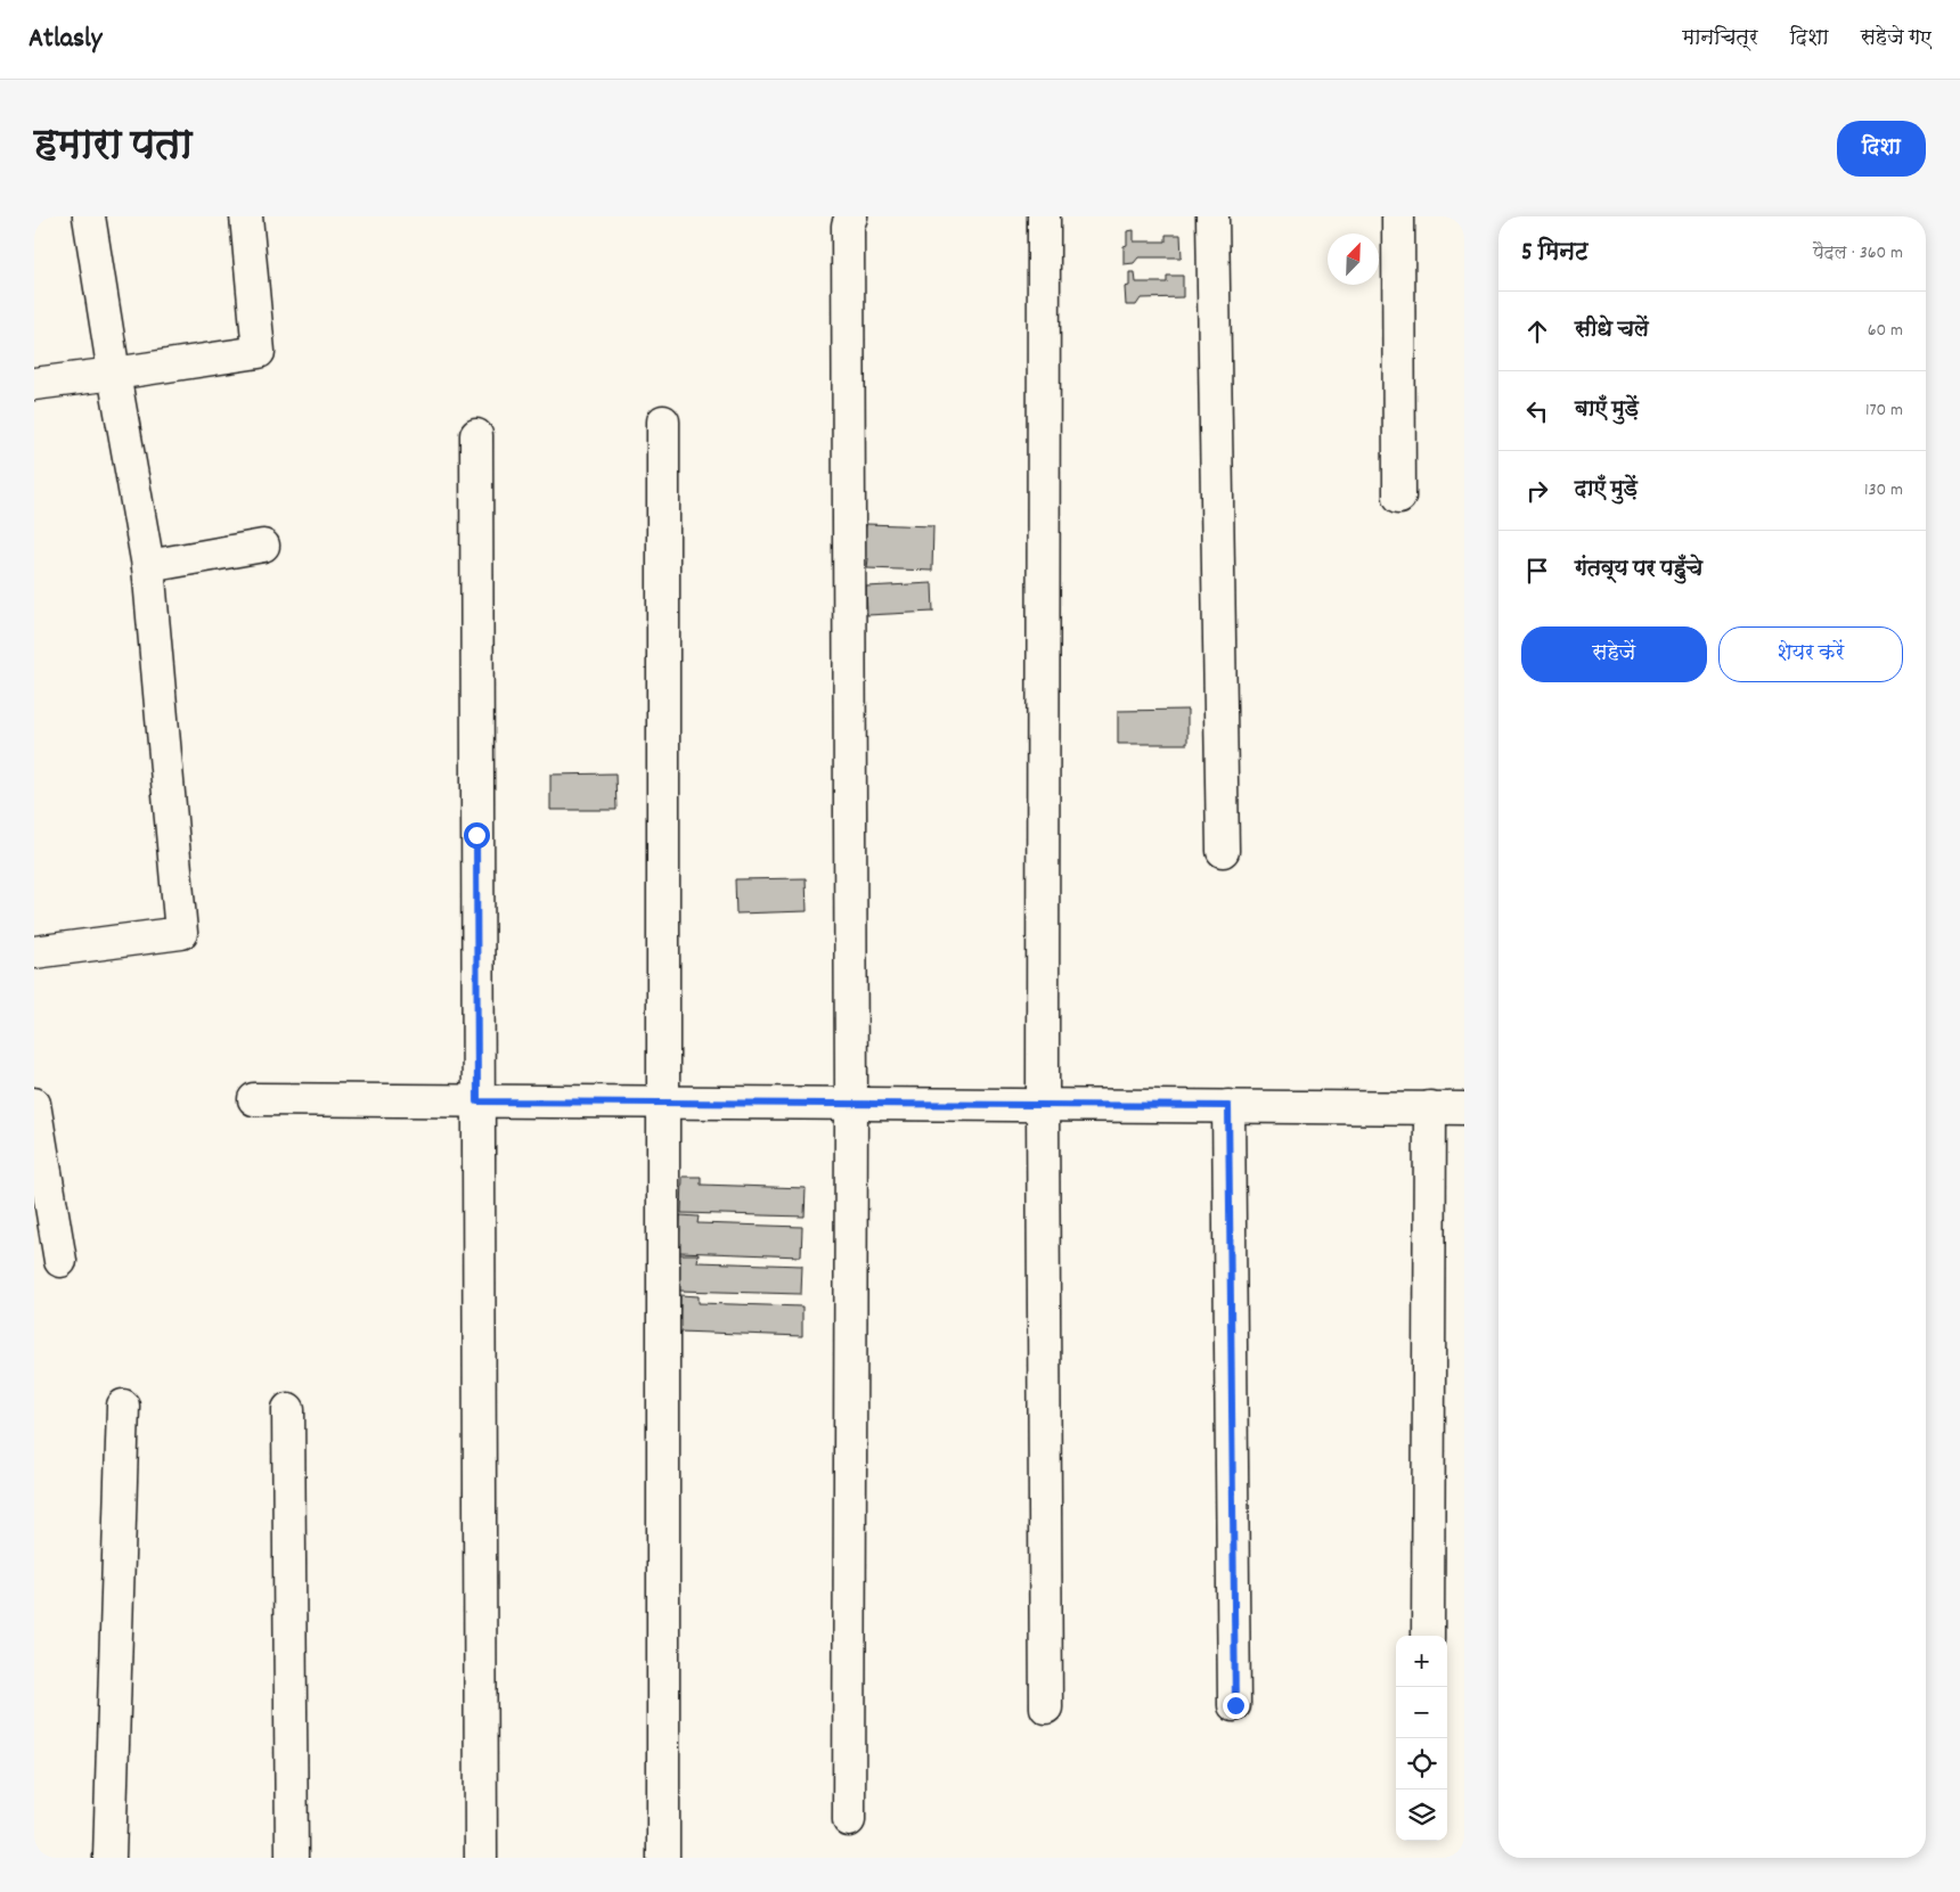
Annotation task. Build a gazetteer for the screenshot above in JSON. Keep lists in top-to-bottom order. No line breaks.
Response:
{"north":"top right","page":{"header":"Atlasly","nav":["मानचित्र","दिशा","सहेजे गए"],"title":"हमारा पता","buttons":["दिशा",["सहेजें","शेयर करें"]],"heading":["5 मिनट","पैदल · 360 m"],"list":[["सीधे चलें","60 m"],["बाएँ मुड़ें","170 m"],["दाएँ मुड़ें","130 m"],"गंतव्य पर पहुँचे"],"map_buttons":["+","−"]}}
